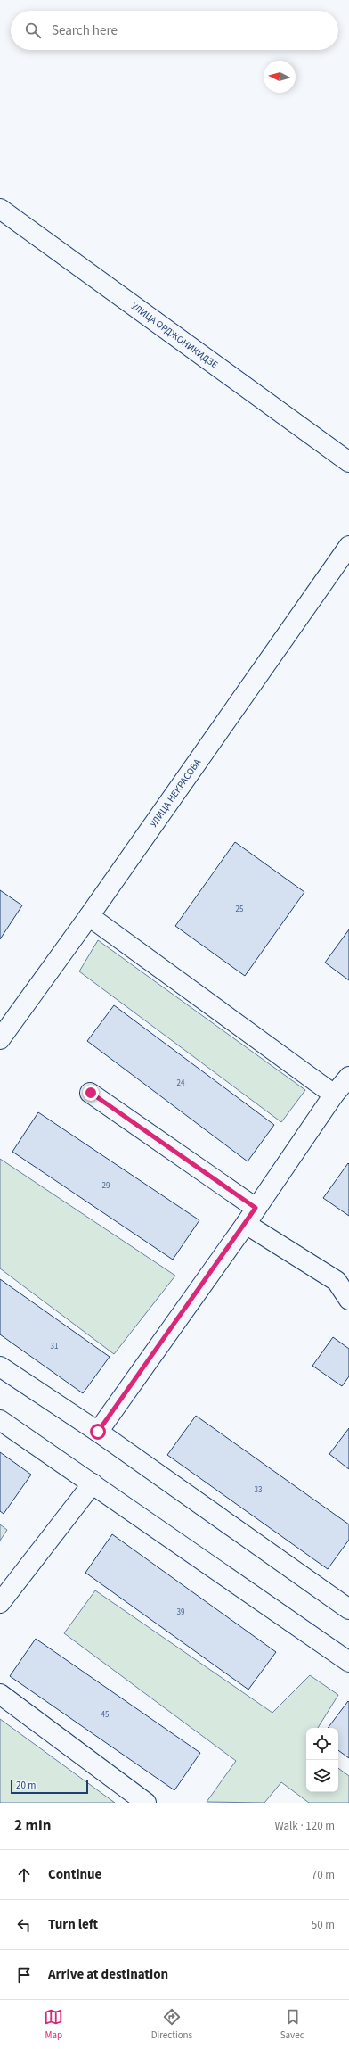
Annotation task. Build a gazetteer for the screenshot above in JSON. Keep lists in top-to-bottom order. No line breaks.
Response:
{"streets":{"street":["УЛИЦА ОРДЖОНИКИДЗЕ","УЛИЦА НЕКРАСОВА"]},"house_numbers":["25","24","29","31","33","39","45"],"scale_bar":"20 m","north":"left","page":{"search":"Search here","scale":"20 m","heading":["2 min","Walk · 120 m"],"list":[["Continue","70 m"],["Turn left","50 m"],"Arrive at destination"],"nav":["Map","Directions","Saved"]}}
